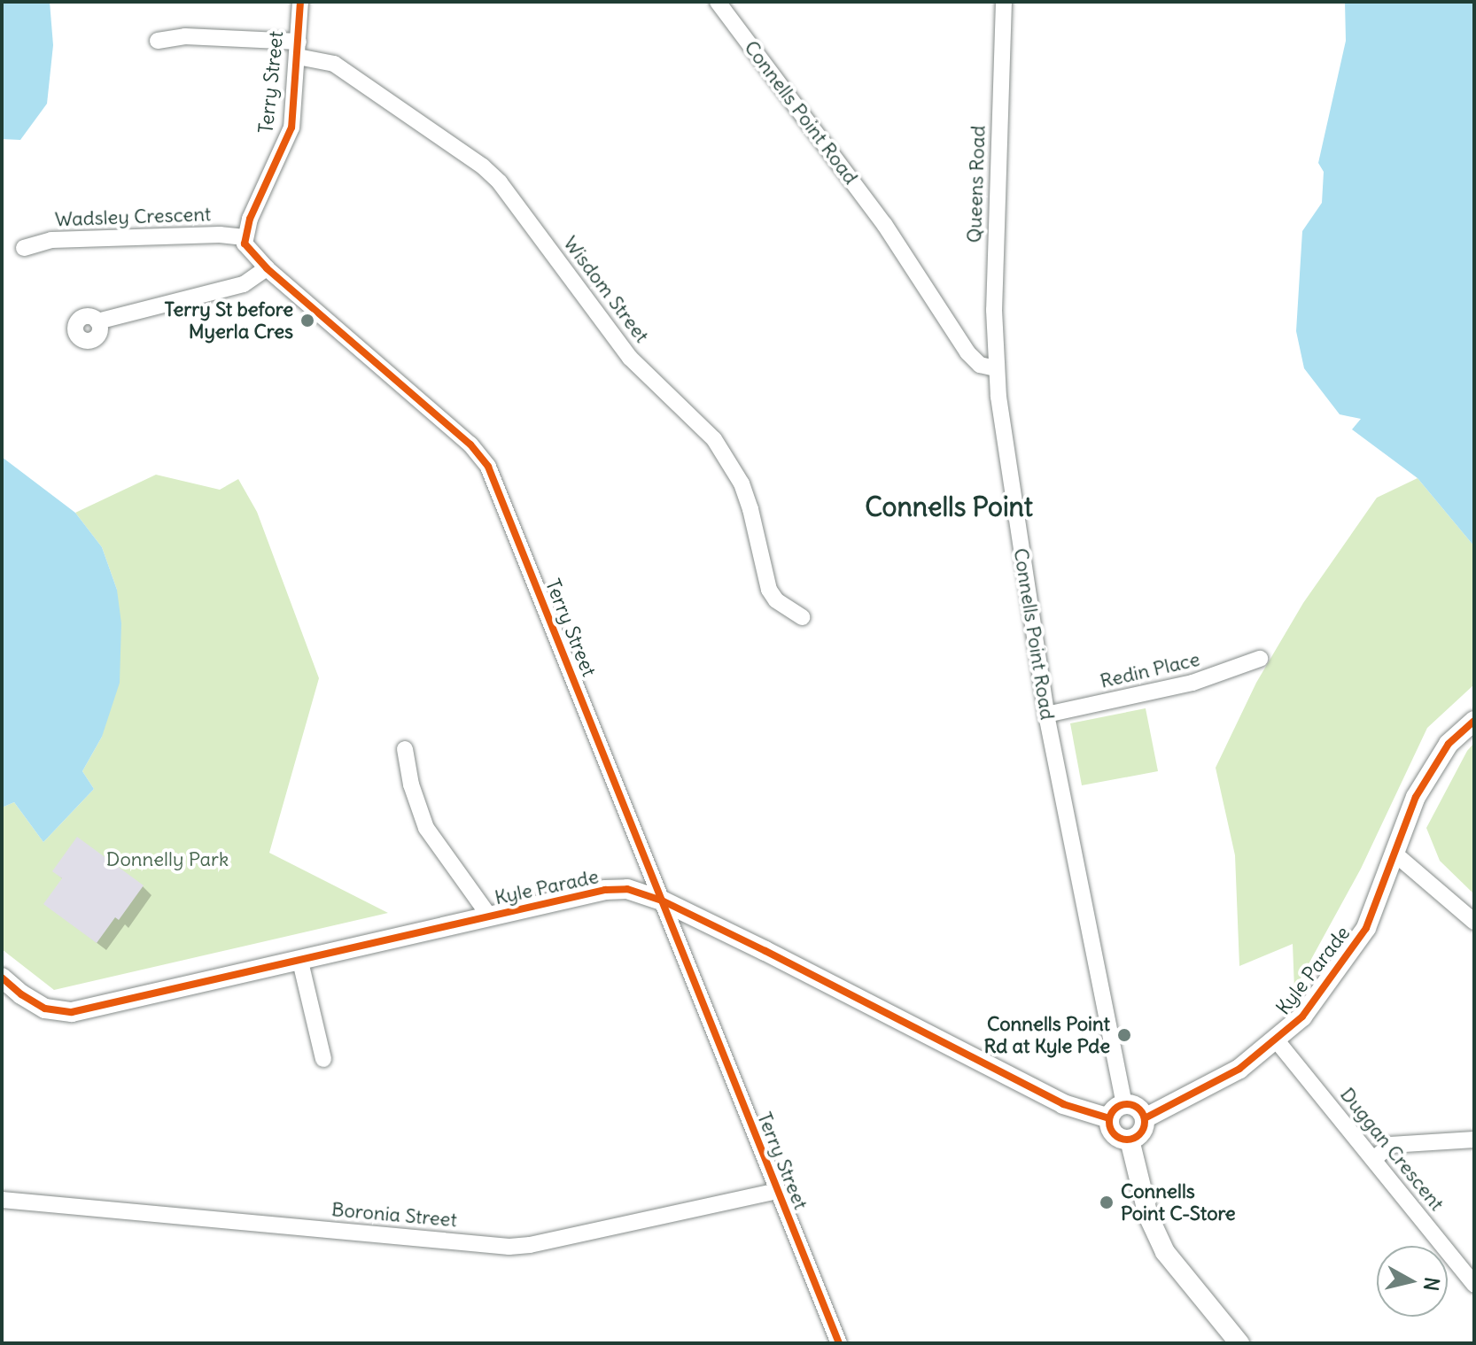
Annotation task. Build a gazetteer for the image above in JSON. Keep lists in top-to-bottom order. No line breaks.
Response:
{"streets":{"street":["Terry Street","Connells Point Road","Queens Road","Wadsley Crescent","Wisdom Street","Redin Place","Kyle Parade","Duggan Crescent","Boronia Street"]},"crossings":[["Terry Street","Wadsley Crescent"],["Terry Street","Wisdom Street"],["Terry Street","Kyle Parade"],["Terry Street","Boronia Street"],["Connells Point Road","Queens Road"],["Connells Point Road","Redin Place"],["Connells Point Road","Kyle Parade"],["Kyle Parade","Duggan Crescent"]],"districts":["Connells Point"],"parks":["Donnelly Park"],"places":["Terry St before Myerla Cres","Connells Point Rd at Kyle Pde","Connells Point C-Store"],"north":"right"}
